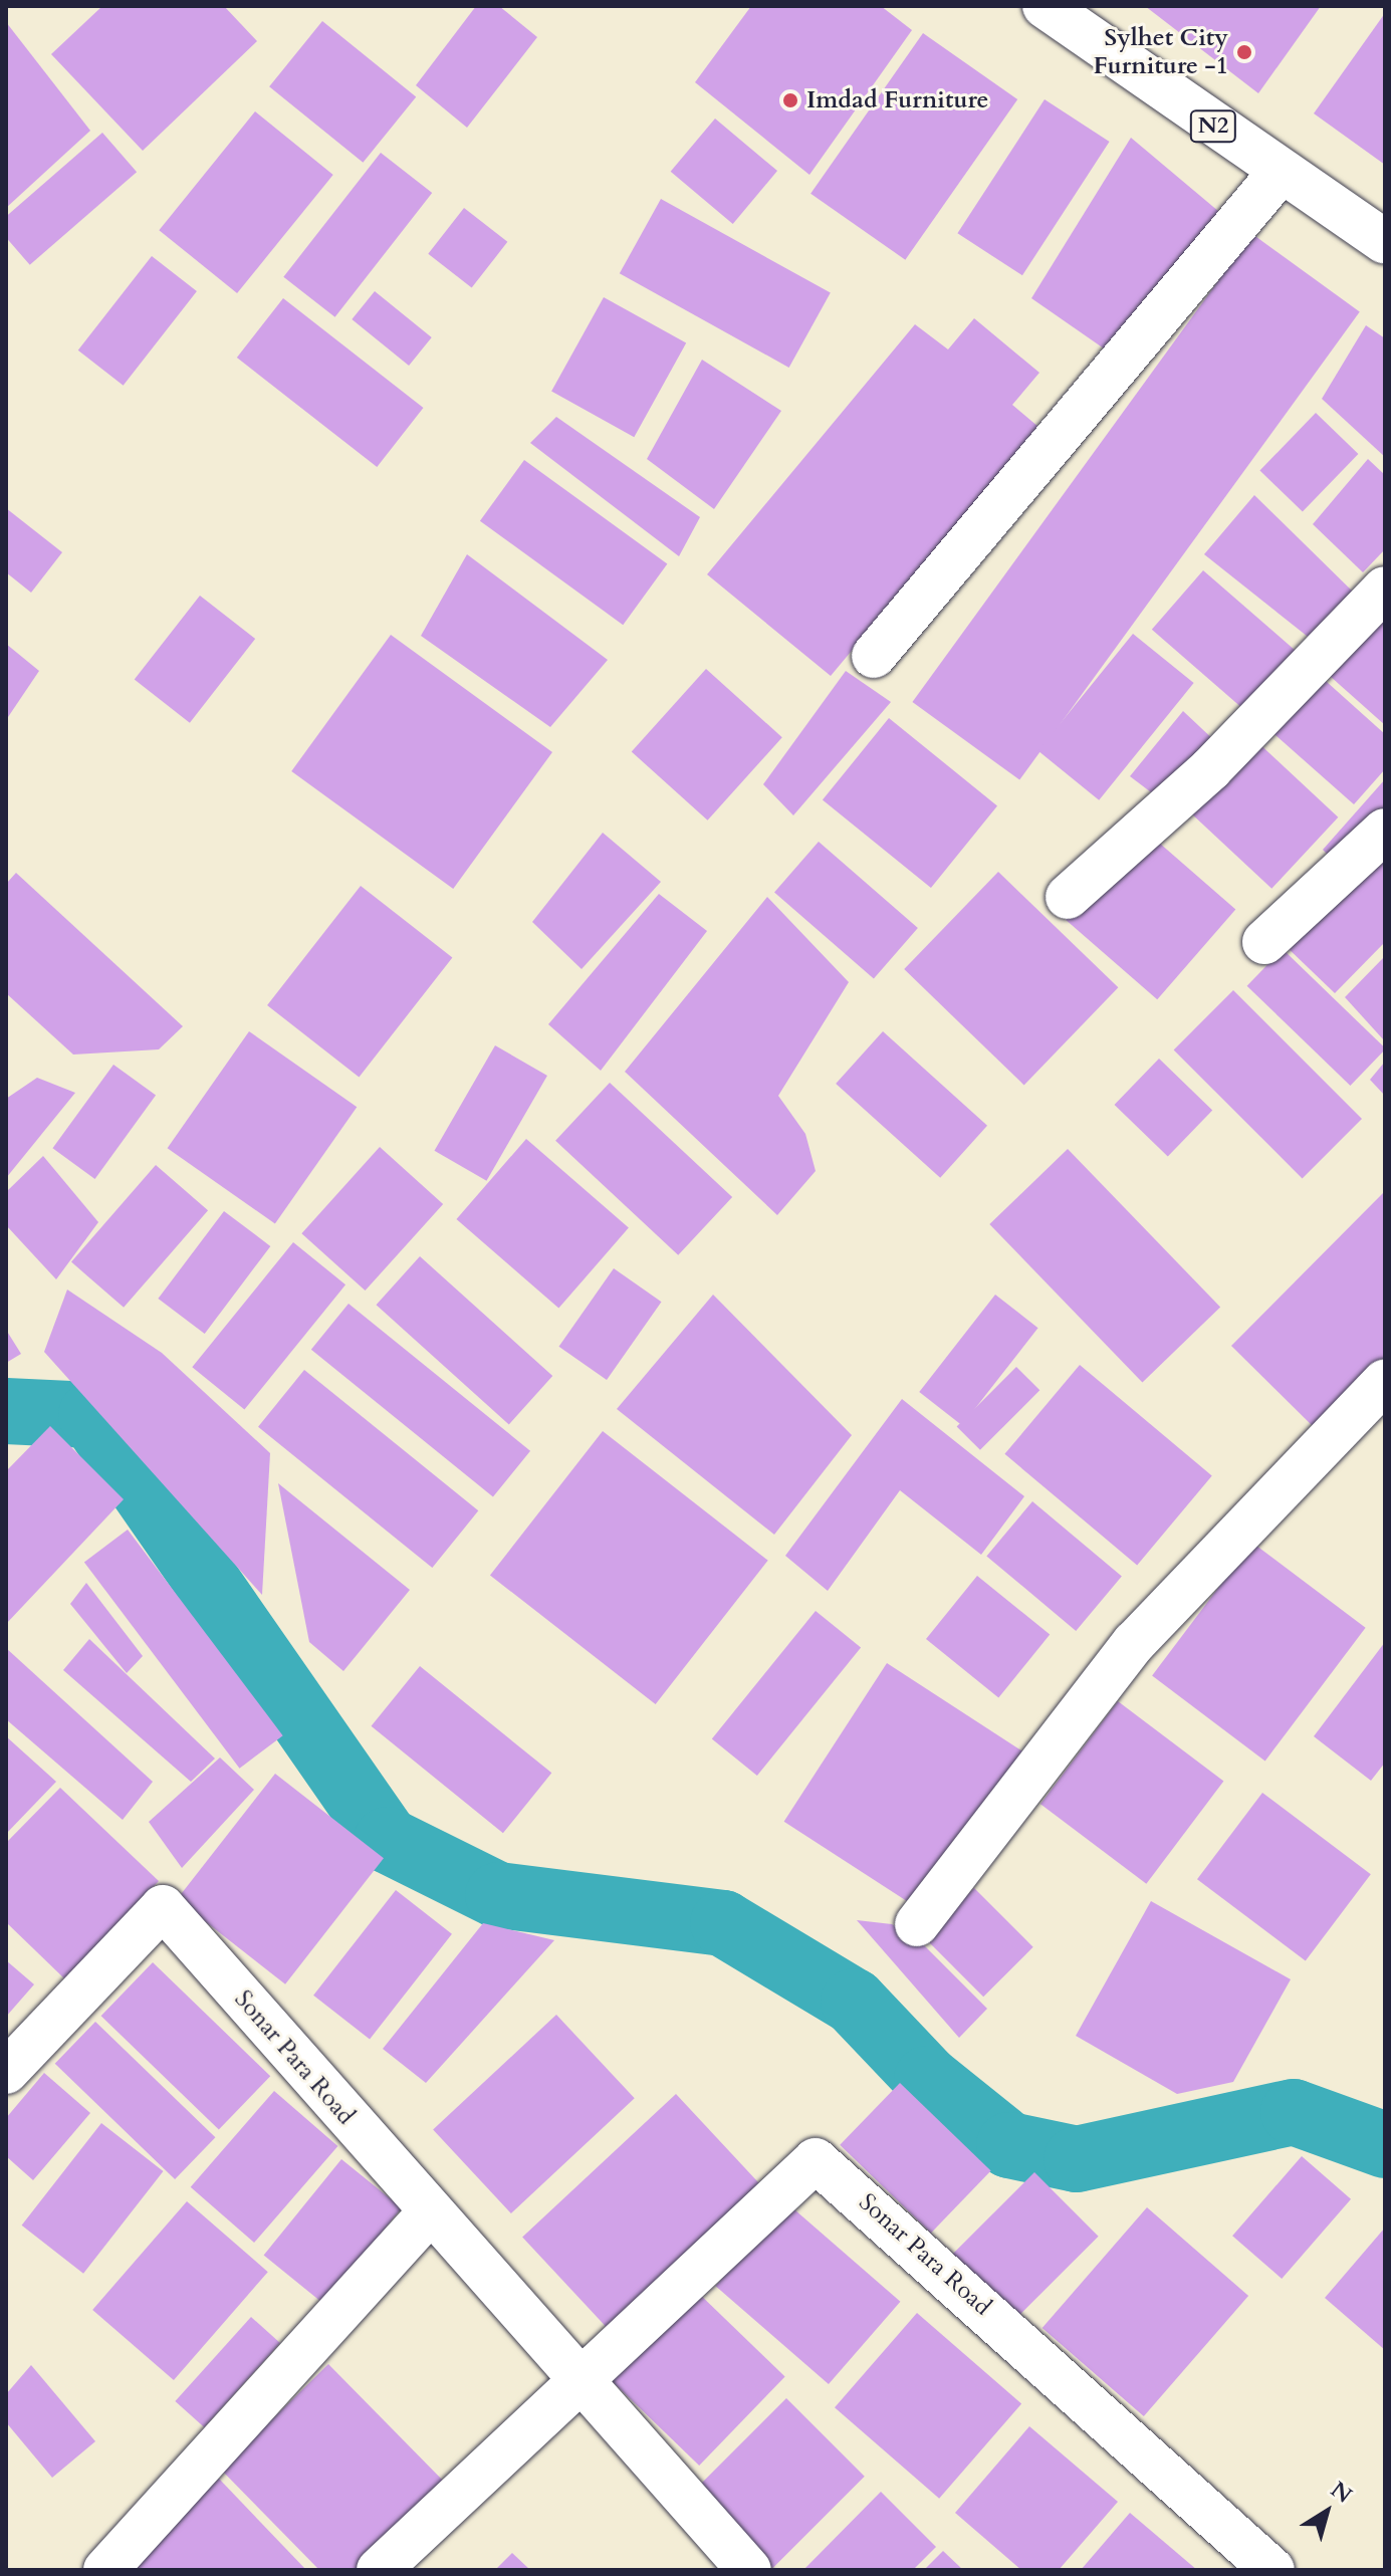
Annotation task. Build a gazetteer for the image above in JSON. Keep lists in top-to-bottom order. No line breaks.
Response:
{"streets":{"main road":["N2","Sonar Para Road"]},"places":["Sylhet City Furniture -1","Imdad Furniture"],"north":"top right"}
